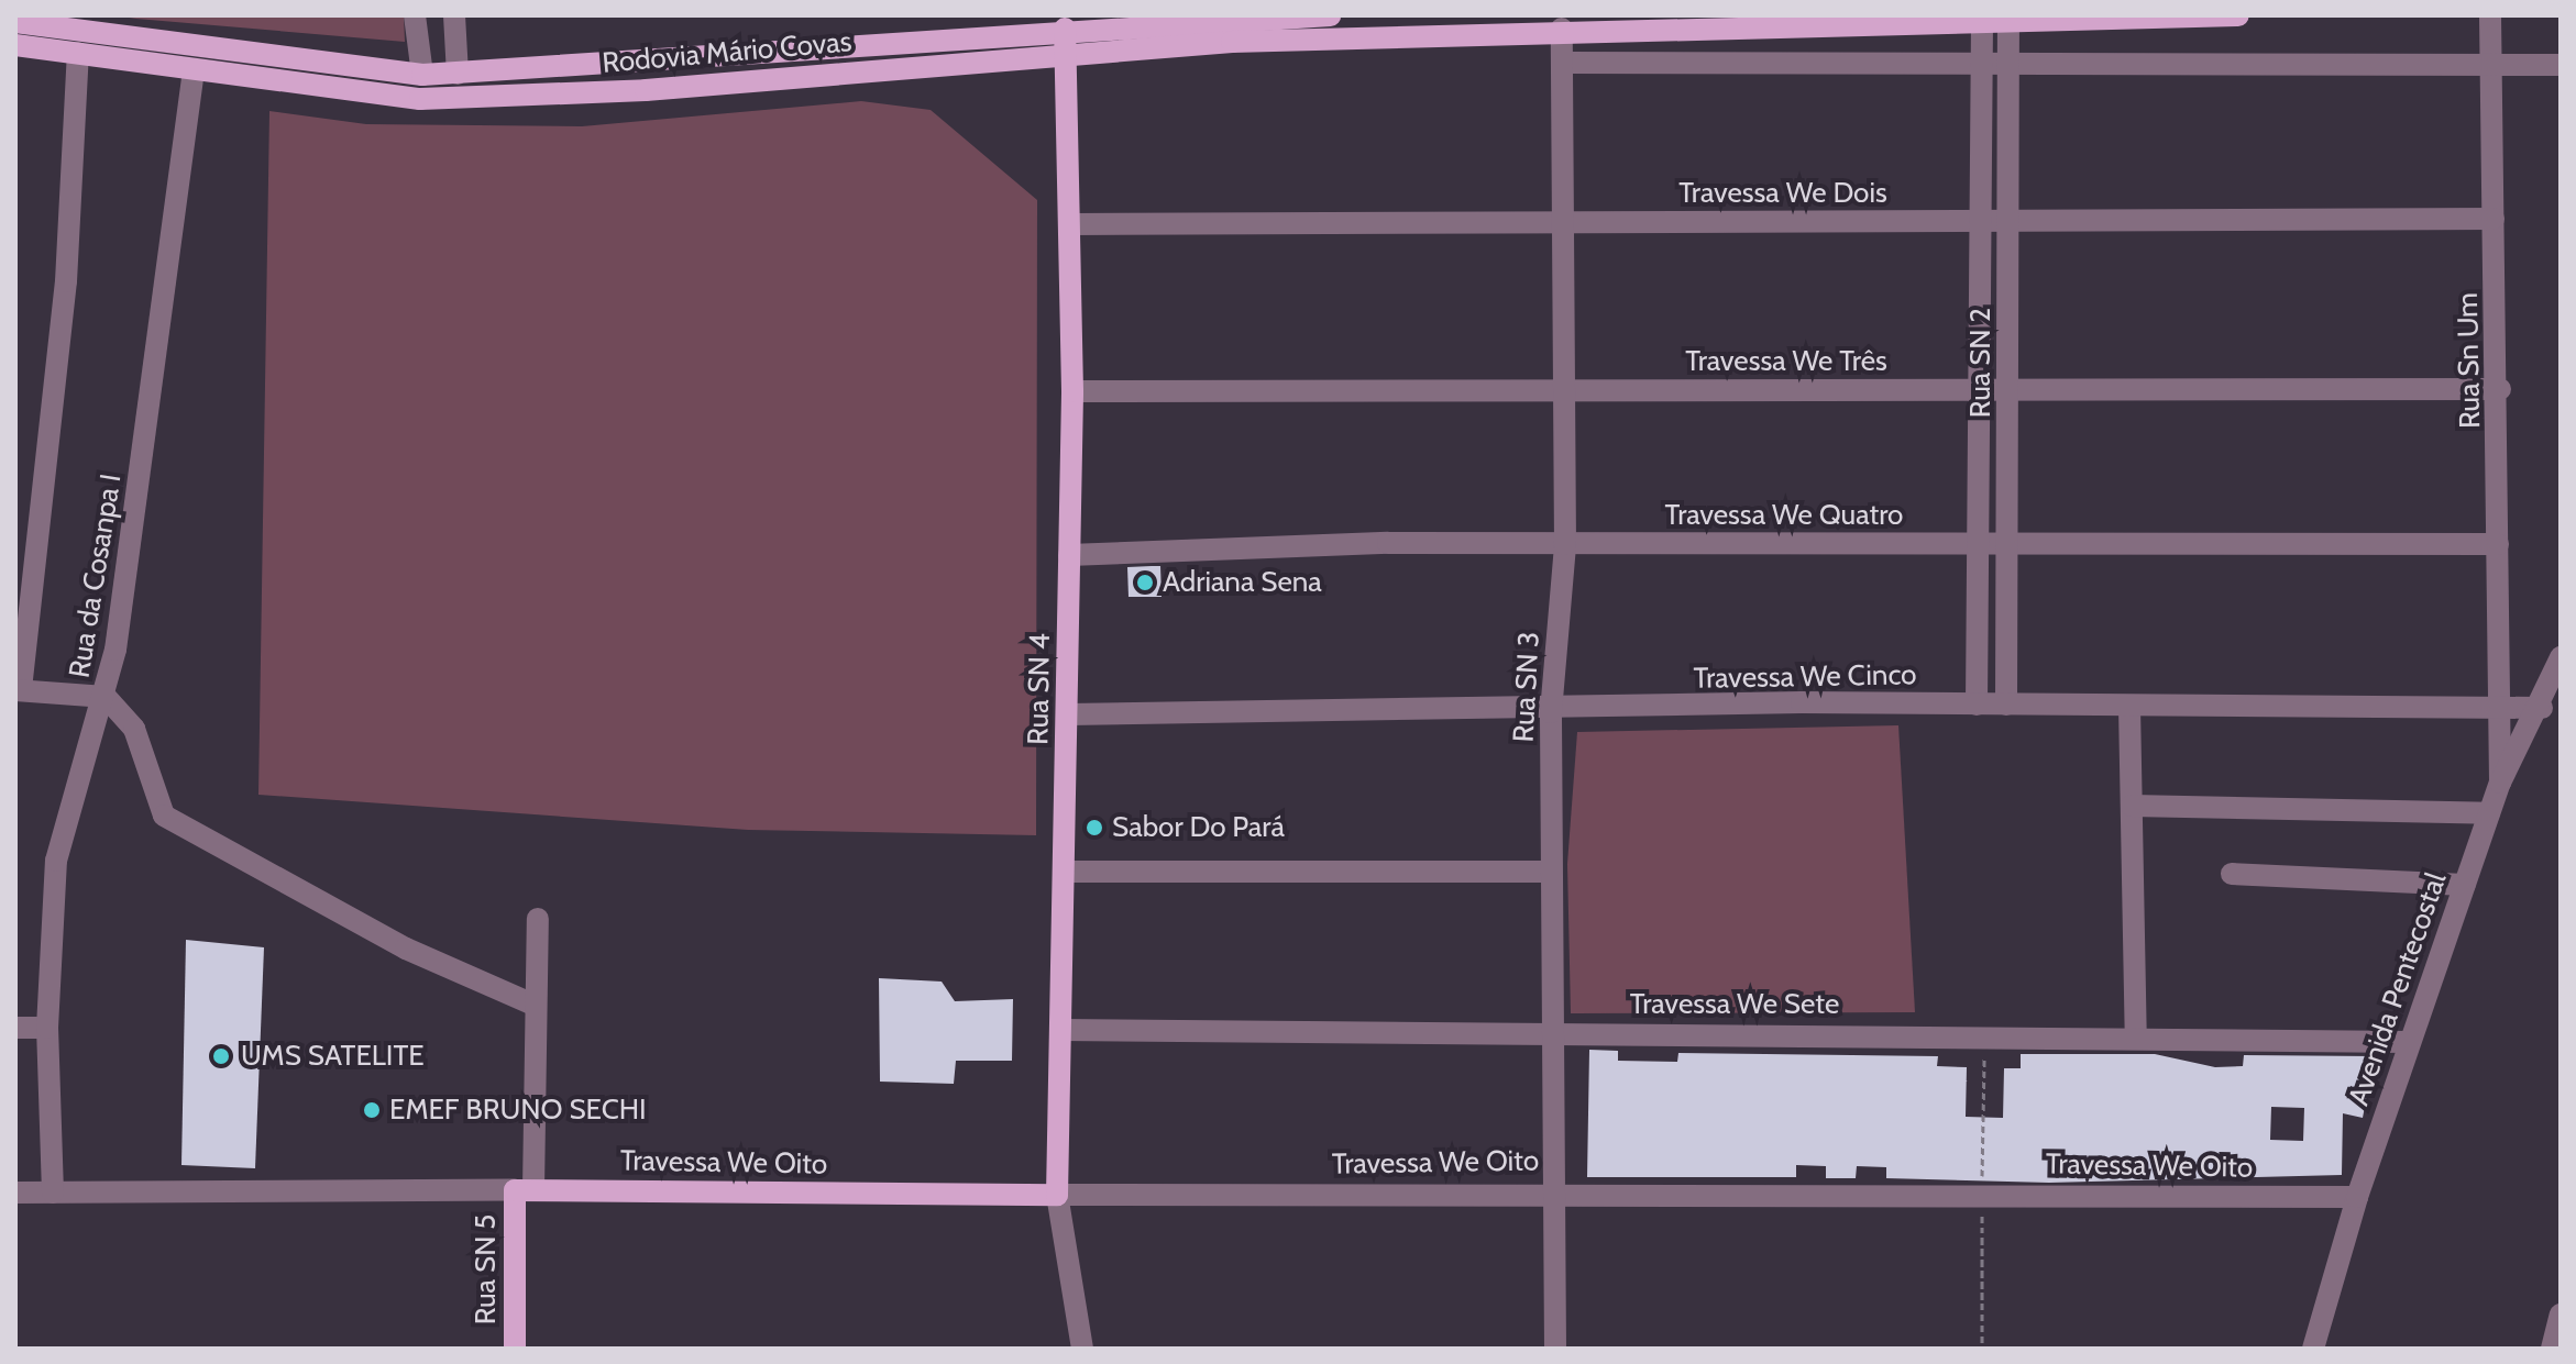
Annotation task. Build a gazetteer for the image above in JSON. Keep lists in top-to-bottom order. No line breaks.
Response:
{"streets":{"main road":["Rodovia Mário Covas","Rua SN 4","Travessa We Oito","Rua SN 5"],"street":["Travessa We Dois","Rua Sn Um","Travessa We Três","Rua SN 2","Travessa We Quatro","Rua da Cosanpa I","Travessa We Cinco","Rua SN 3","Avenida Pentecostal","Travessa We Sete"]},"crossings":[["Rodovia Mário Covas","Rua SN 2"],["Rodovia Mário Covas","Rua da Cosanpa I"],["Rodovia Mário Covas","Rua SN 3"],["Rodovia Mário Covas","Rua SN 4"],["Travessa We Dois","Rua Sn Um"],["Travessa We Dois","Rua SN 2"],["Travessa We Dois","Rua SN 3"],["Travessa We Dois","Rua SN 4"],["Rua Sn Um","Travessa We Três"],["Rua Sn Um","Travessa We Quatro"],["Rua Sn Um","Travessa We Cinco"],["Rua Sn Um","Avenida Pentecostal"],["Travessa We Três","Rua SN 2"],["Travessa We Três","Rua SN 3"],["Travessa We Três","Rua SN 4"],["Rua SN 2","Travessa We Quatro"],["Rua SN 2","Travessa We Cinco"],["Travessa We Quatro","Rua SN 3"],["Travessa We Quatro","Rua SN 4"],["Travessa We Cinco","Rua SN 3"],["Travessa We Cinco","Rua SN 4"],["Travessa We Cinco","Avenida Pentecostal"],["Rua SN 3","Travessa We Sete"],["Rua SN 3","Travessa We Oito"],["Rua SN 4","Travessa We Sete"],["Rua SN 4","Travessa We Oito"],["Avenida Pentecostal","Travessa We Sete"],["Avenida Pentecostal","Travessa We Oito"],["Travessa We Oito","Rua SN 5"]],"places":["Adriana Sena","Sabor Do Pará","UMS SATELITE","EMEF BRUNO SECHI"]}
